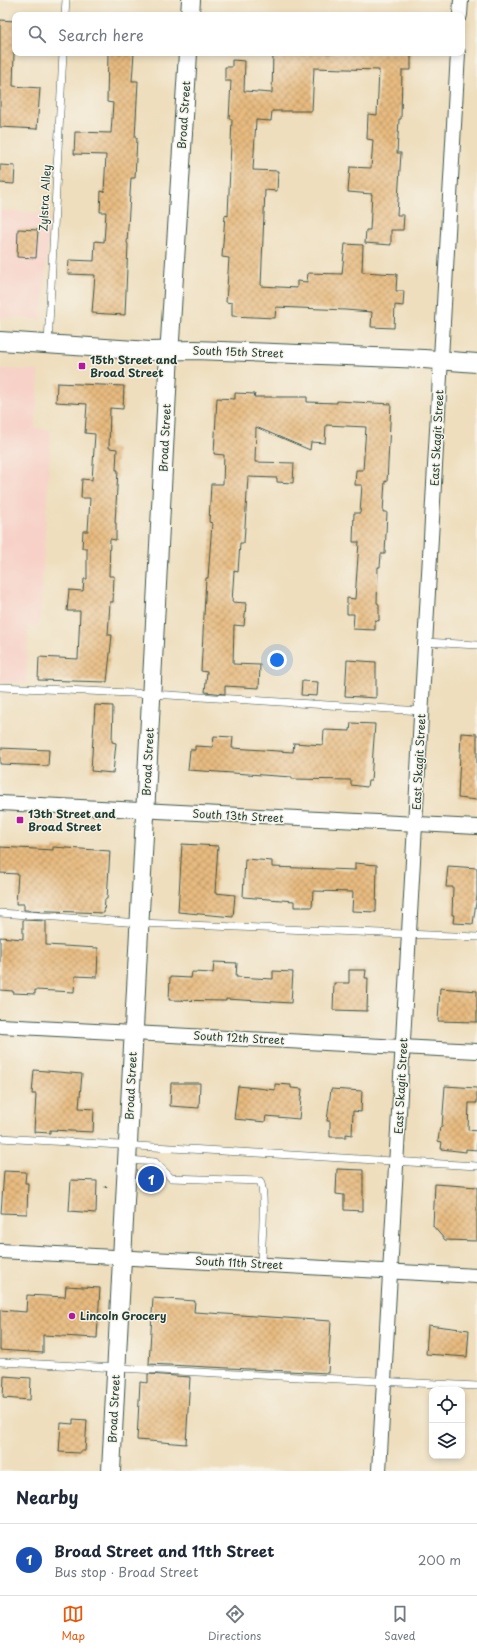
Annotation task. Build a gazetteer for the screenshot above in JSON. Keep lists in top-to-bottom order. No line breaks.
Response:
{"streets":{"street":["Broad Street","South 15th Street","East Skagit Street","South 13th Street","South 12th Street","South 11th Street"],"lane":["Zylstra Alley"]},"crossings":[["Broad Street","South 15th Street"],["Broad Street","South 13th Street"],["Broad Street","South 12th Street"],["Broad Street","South 11th Street"],["Zylstra Alley","South 15th Street"],["South 15th Street","East Skagit Street"],["East Skagit Street","South 13th Street"],["East Skagit Street","South 12th Street"],["East Skagit Street","South 11th Street"]],"places":{"transit":["15th Street and Broad Street","13th Street and Broad Street"],"other":["Lincoln Grocery"]},"page":{"search":"Search here","pins":"1","heading":"Nearby","list":[{"mark":"1","name":"Broad Street and 11th Street","note":"Bus stop · Broad Street","value":"200 m"}],"nav":["Map","Directions","Saved"]}}
